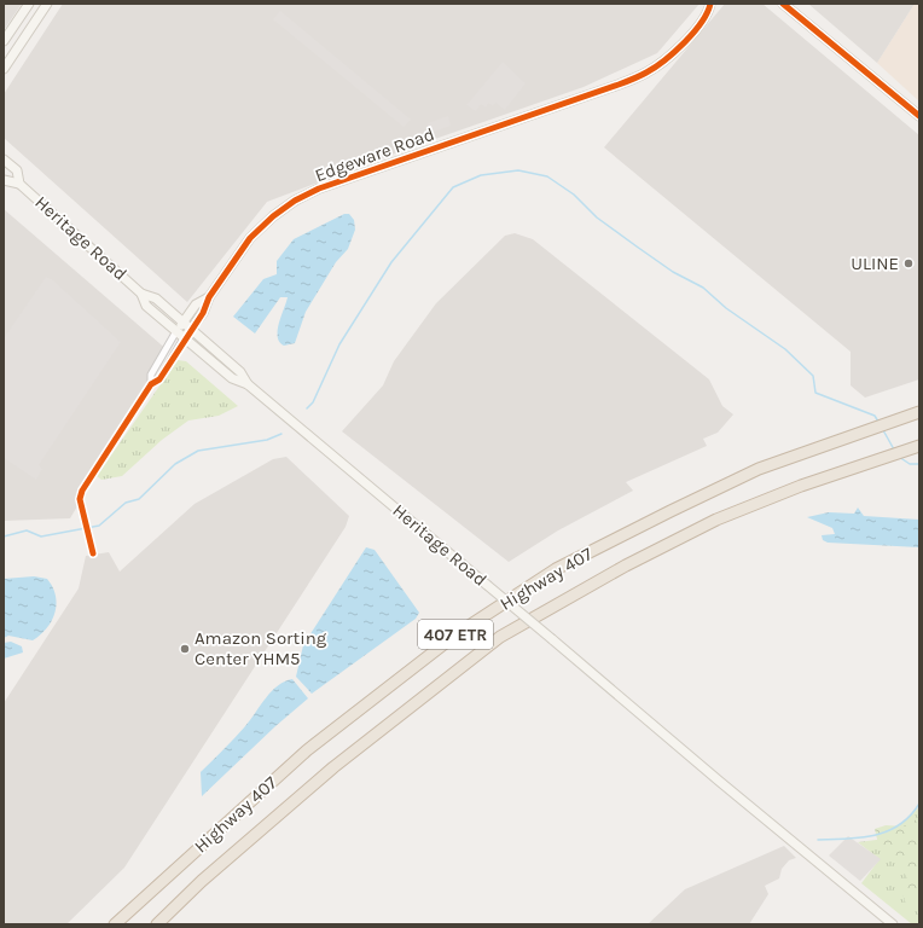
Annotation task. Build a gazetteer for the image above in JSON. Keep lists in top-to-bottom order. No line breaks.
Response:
{"streets":{"highway":["Highway 407","407 ETR"],"main road":["Edgeware Road","Heritage Road"]},"crossings":[["Edgeware Road","Heritage Road"]],"places":["ULINE","Amazon Sorting Center YHM5"]}
